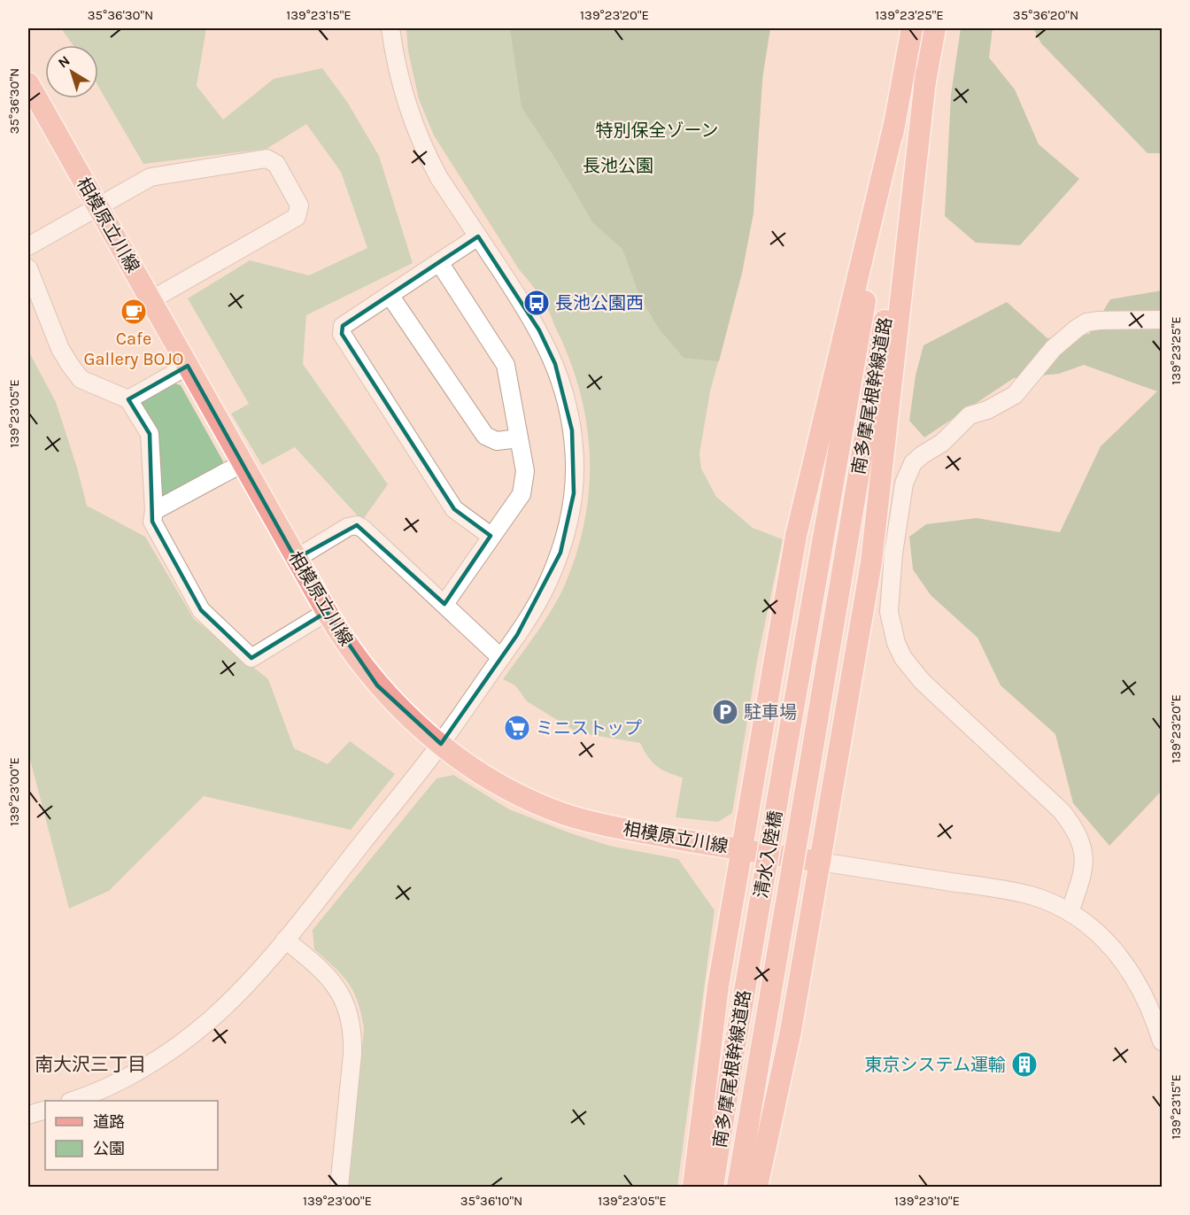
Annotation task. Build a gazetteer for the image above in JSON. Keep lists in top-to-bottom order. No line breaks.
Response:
{"streets":{"main road":["相模原立川線","南多摩尾根幹線道路","清水入陸橋"]},"crossings":[["南多摩尾根幹線道路","清水入陸橋"]],"districts":["南大沢三丁目"],"parks":["特別保全ゾーン","長池公園"],"places":{"bus stop":["長池公園西"],"cafe":["Cafe Gallery BOJO"],"parking":["駐車場"],"supermarket":["ミニストップ"],"building":["東京システム運輸"]},"legend":["道路","公園"],"north":"top left","coordinates":["35°36'30\"N","139°23'15\"E","139°23'20\"E","139°23'25\"E","35°36'20\"N","139°23'05\"E","139°23'00\"E","35°36'10\"N","139°23'10\"E"]}
